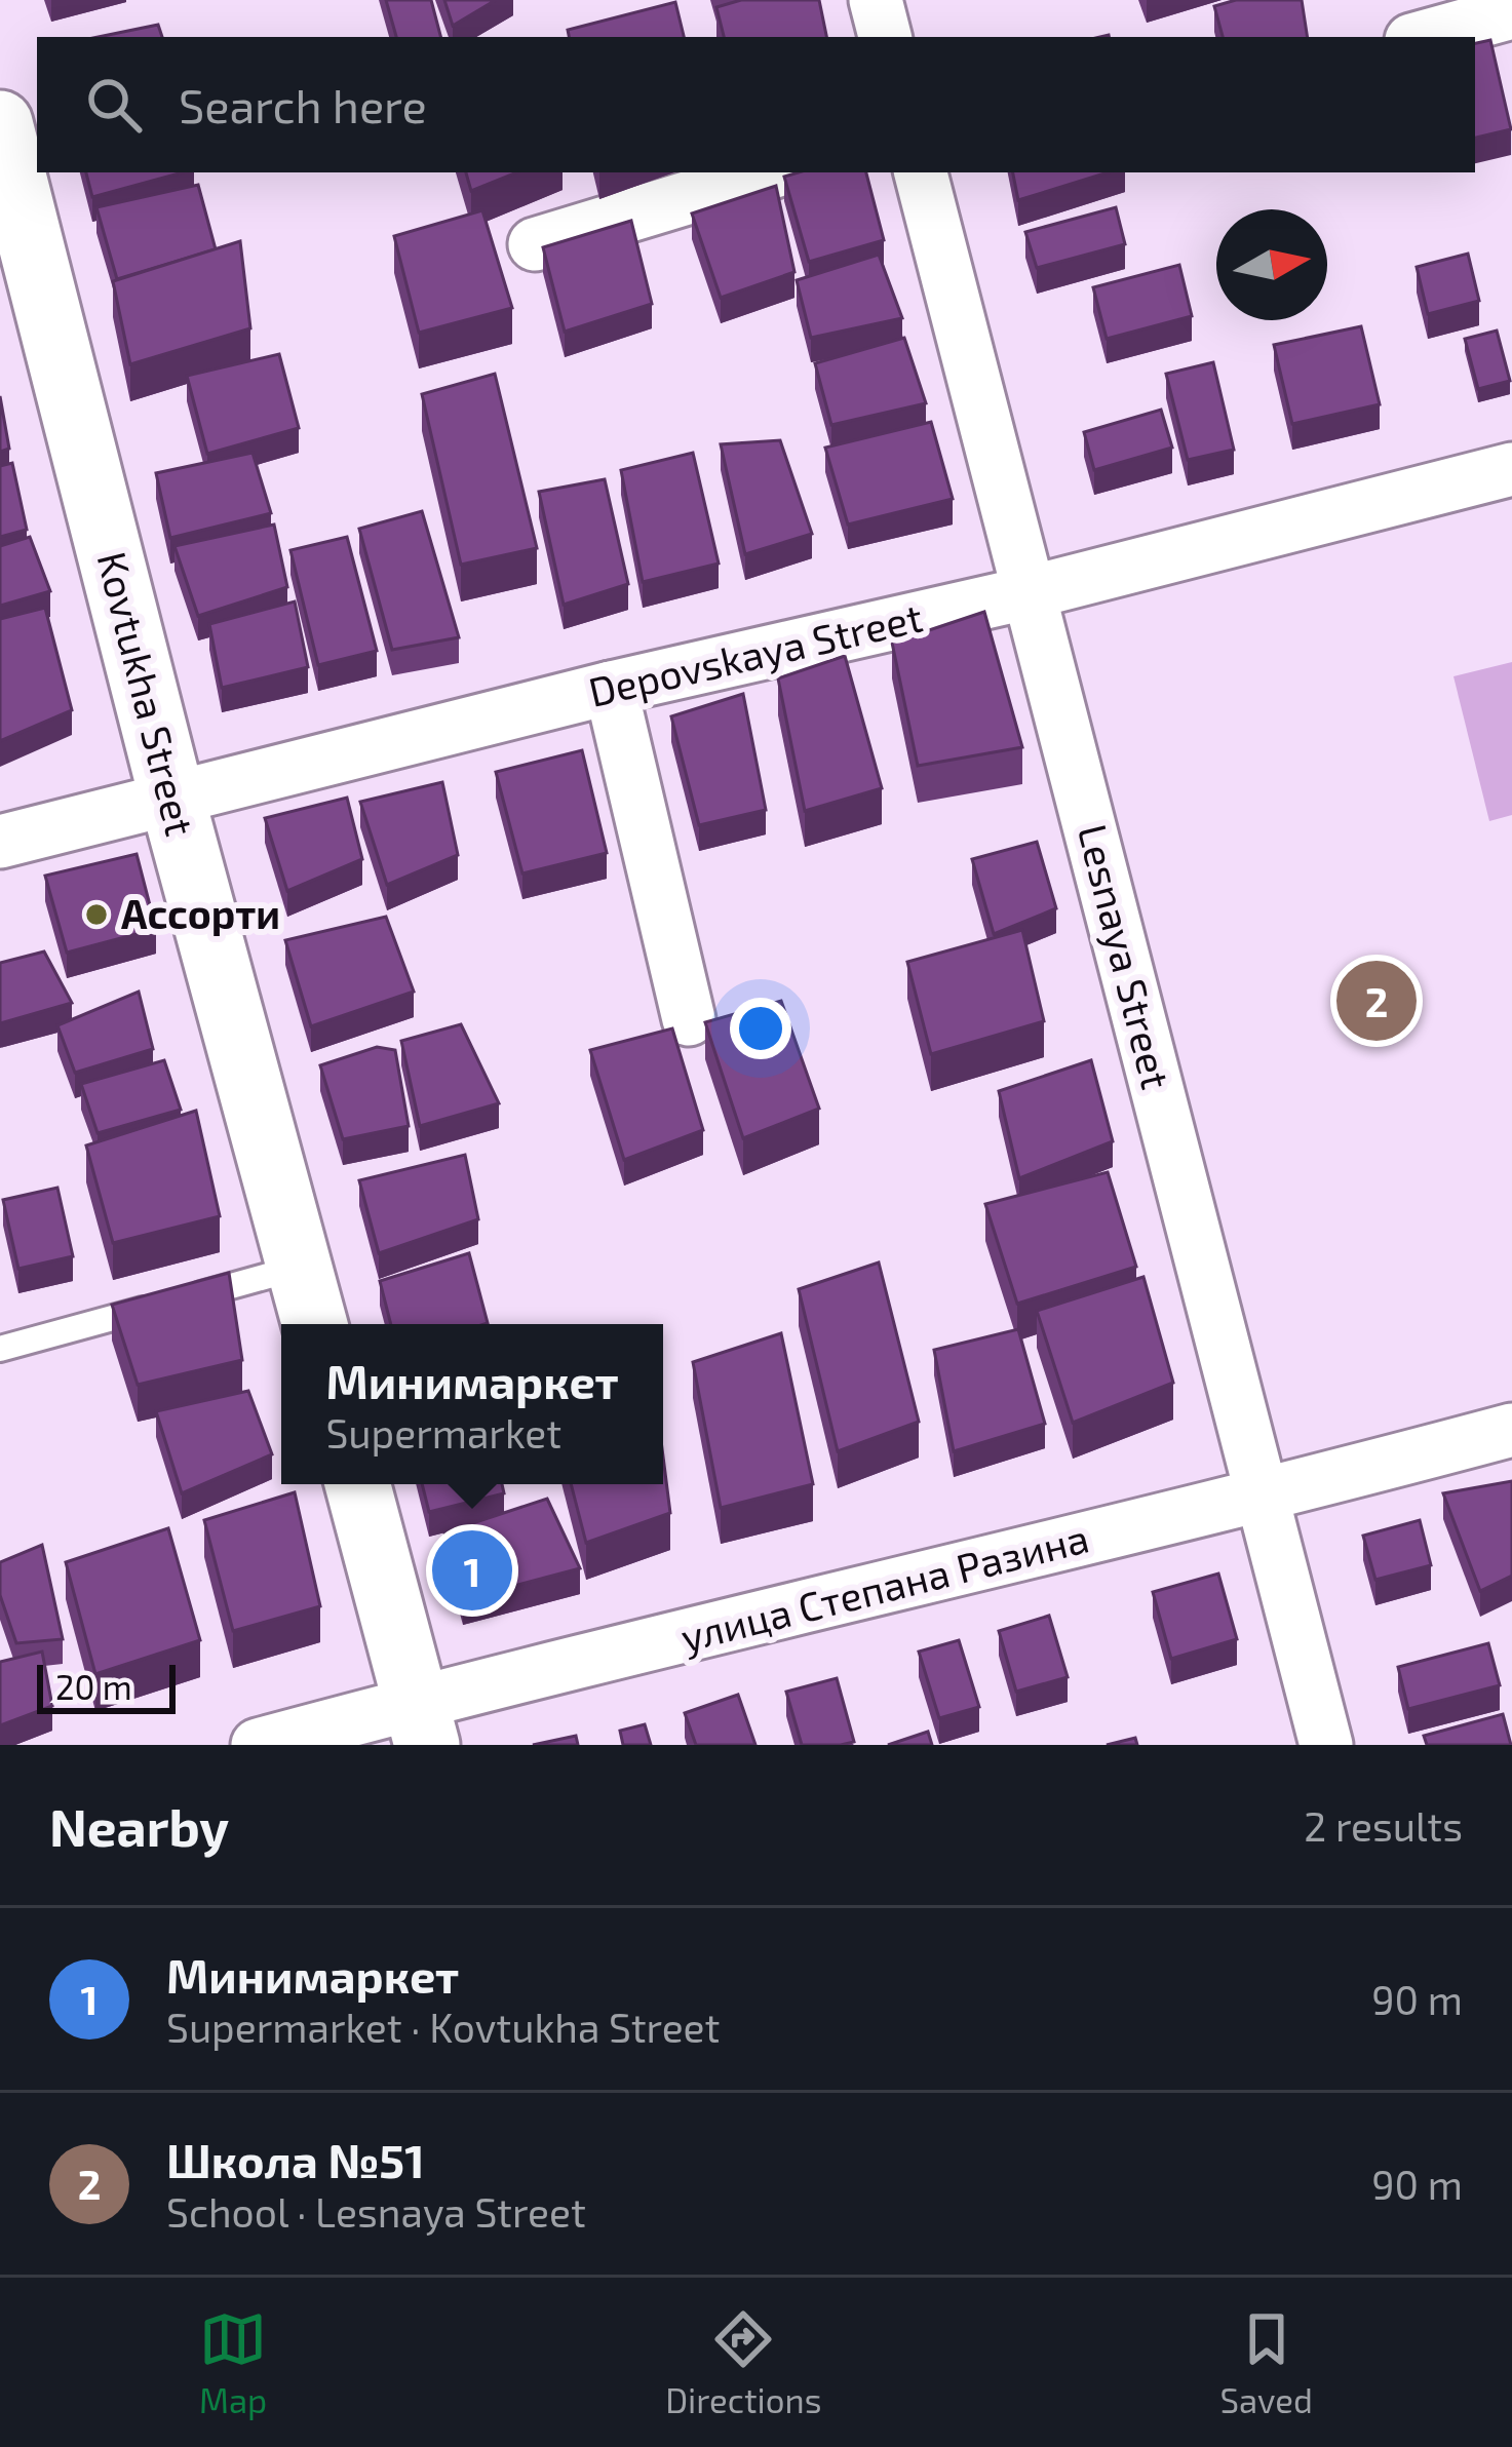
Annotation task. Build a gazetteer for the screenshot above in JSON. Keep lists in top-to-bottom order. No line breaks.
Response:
{"streets":{"street":["Depovskaya Street","Kovtukha Street","Lesnaya Street","улица Степана Разина"]},"crossings":[["Depovskaya Street","Kovtukha Street"],["Depovskaya Street","Lesnaya Street"],["Lesnaya Street","улица Степана Разина"]],"places":["Ассорти"],"scale_bar":"20 m","north":"right","page":{"search":"Search here","pins":["2","1"],"popup":["Минимаркет","Supermarket"],"scale":"20 m","heading":["Nearby","2 results"],"list":[{"mark":"1","name":"Минимаркет","note":"Supermarket · Kovtukha Street","value":"90 m"},{"mark":"2","name":"Школа №51","note":"School · Lesnaya Street","value":"90 m"}],"nav":["Map","Directions","Saved"]}}
